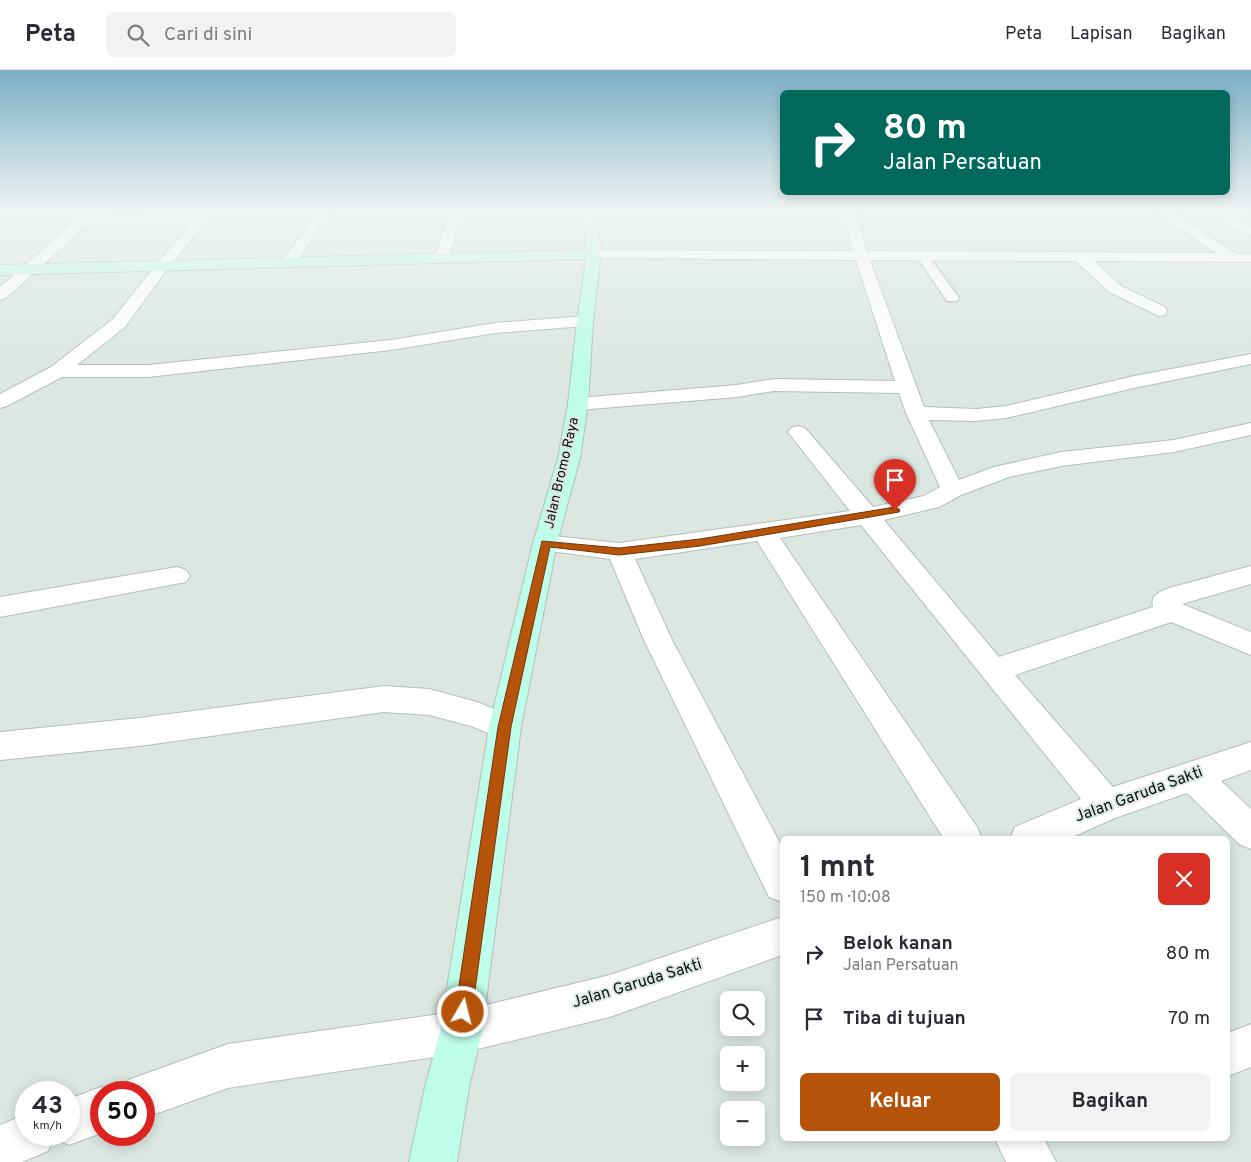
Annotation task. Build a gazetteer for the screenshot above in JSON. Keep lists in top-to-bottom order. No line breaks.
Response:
{"streets":{"main road":["Jalan Bromo Raya"],"street":["Jalan Garuda Sakti"]},"crossings":[["Jalan Bromo Raya","Jalan Garuda Sakti"]],"page":{"header":"Peta","search":"Cari di sini","nav":["Peta","Lapisan","Bagikan"],"turn":["80 m","Jalan Persatuan"],"heading":["1 mnt","150 m · 10:08"],"list":[{"name":"Belok kanan","note":"Jalan Persatuan","value":"80 m"},{"name":"Tiba di tujuan","value":"70 m"}],"map_buttons":["+","−"],"buttons":["Keluar","Bagikan"],"speed":"43 km/h","limit":"50"}}
